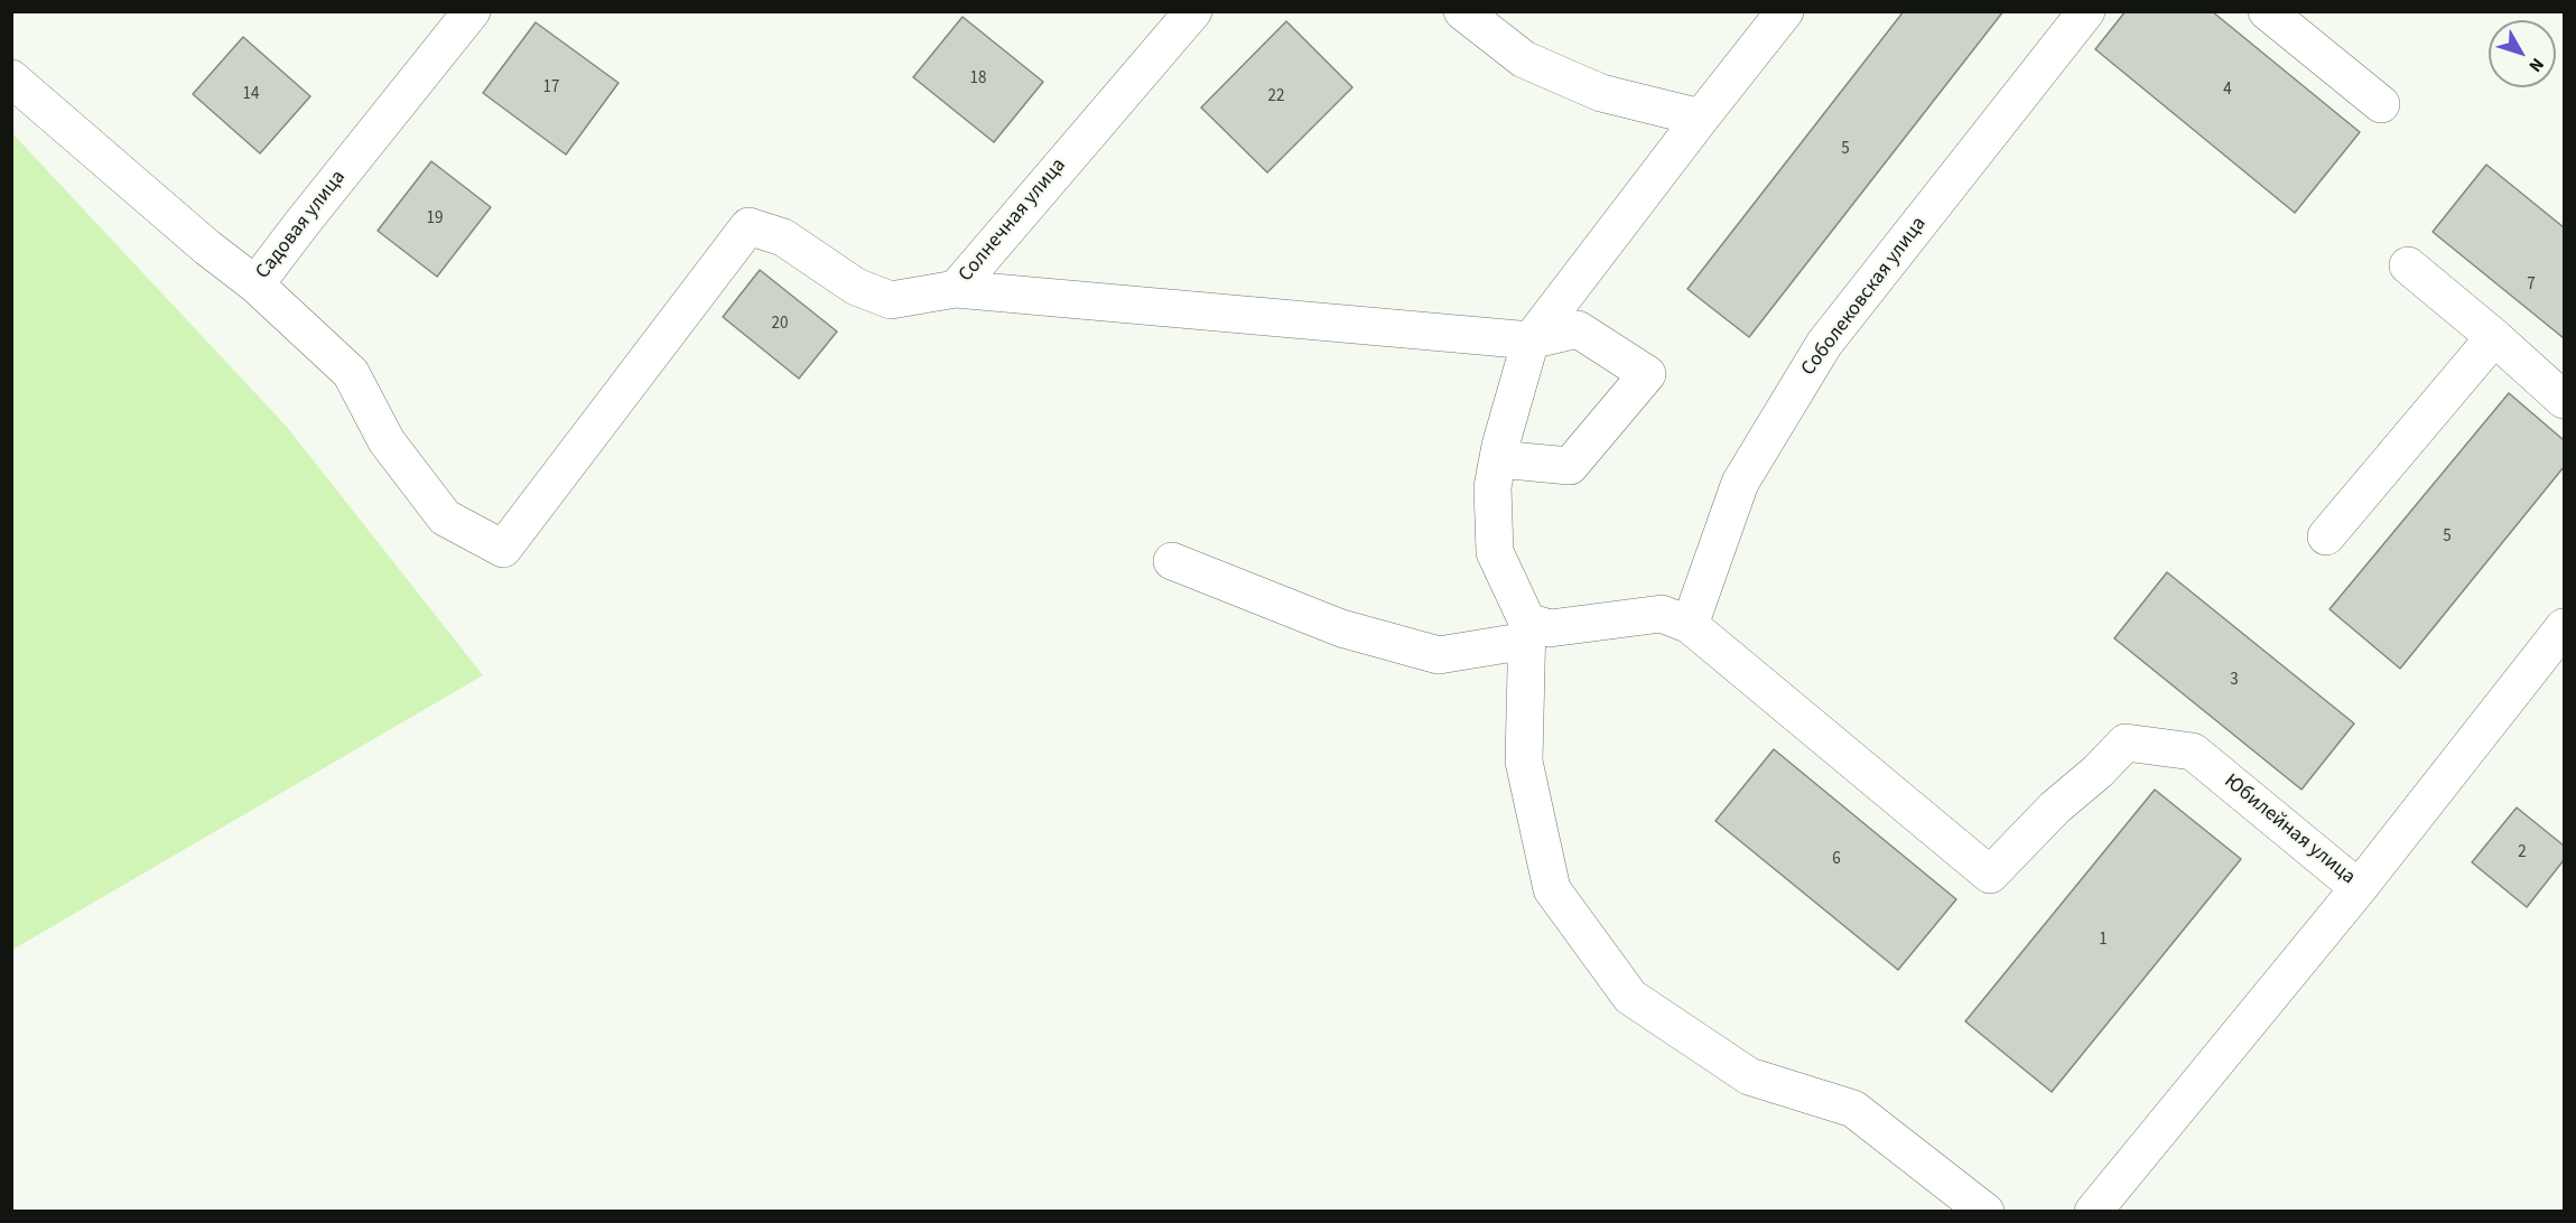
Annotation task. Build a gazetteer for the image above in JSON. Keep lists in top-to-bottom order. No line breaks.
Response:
{"streets":{"street":["Солнечная улица","Садовая улица","Соболековская улица","Юбилейная улица"]},"crossings":[["Солнечная улица","Садовая улица"],["Соболековская улица","Юбилейная улица"]],"house_numbers":["18","17","4","14","22","5","19","7","20","5","3","2","6","1"],"north":"bottom right"}
